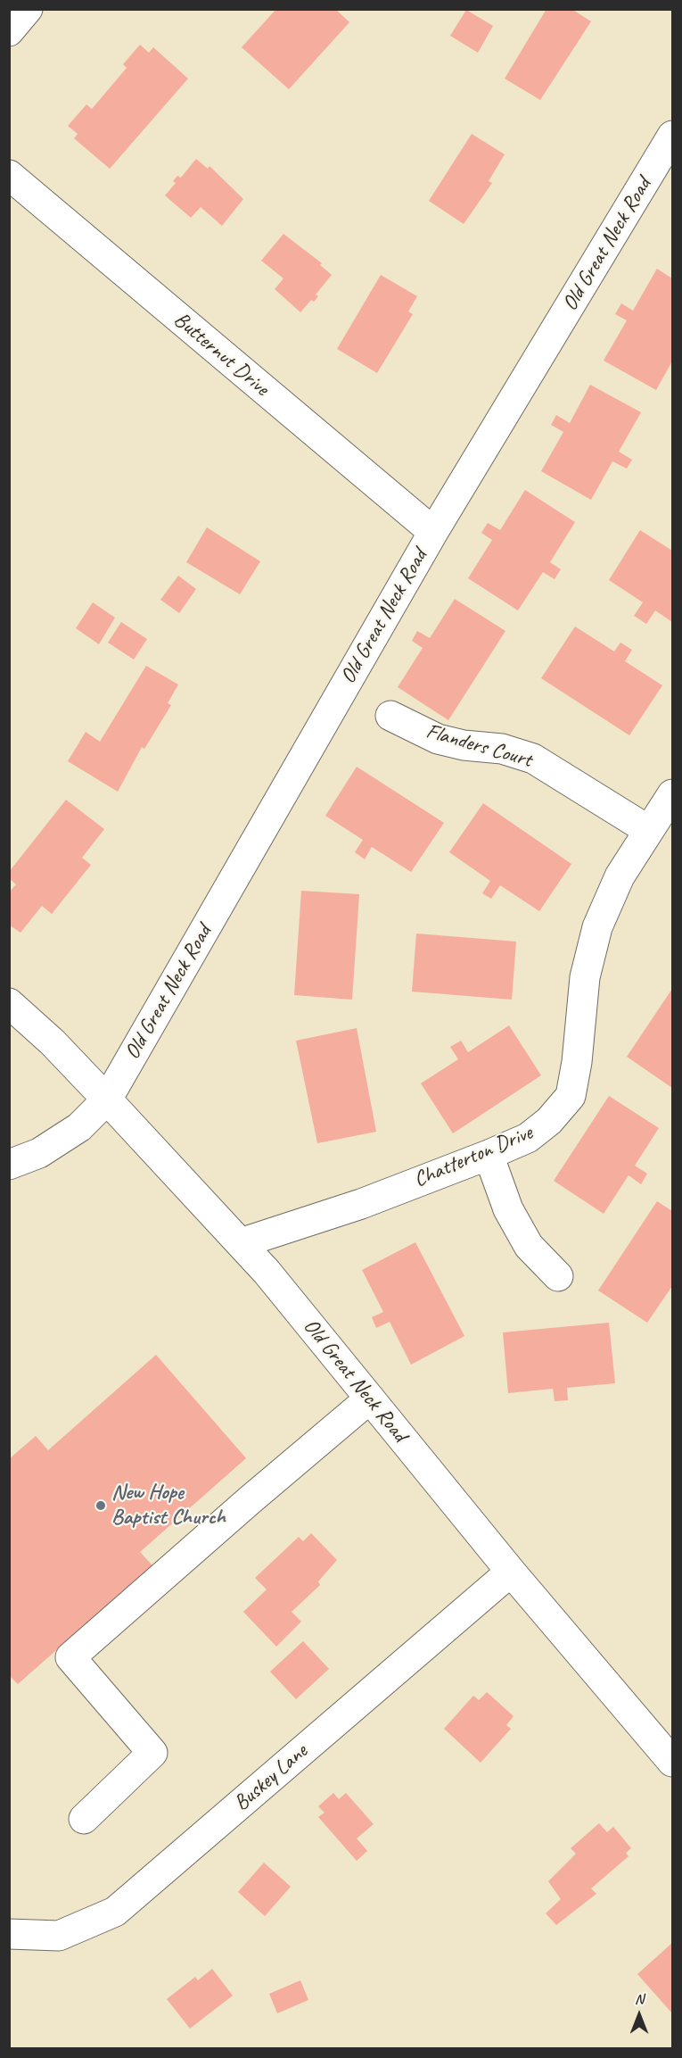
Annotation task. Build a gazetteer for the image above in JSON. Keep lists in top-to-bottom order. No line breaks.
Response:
{"streets":{"street":["Old Great Neck Road","Butternut Drive","Flanders Court","Chatterton Drive","Buskey Lane"]},"crossings":[["Old Great Neck Road","Butternut Drive"],["Old Great Neck Road","Chatterton Drive"],["Old Great Neck Road","Buskey Lane"],["Flanders Court","Chatterton Drive"]],"places":["New Hope Baptist Church"],"north":"top"}
